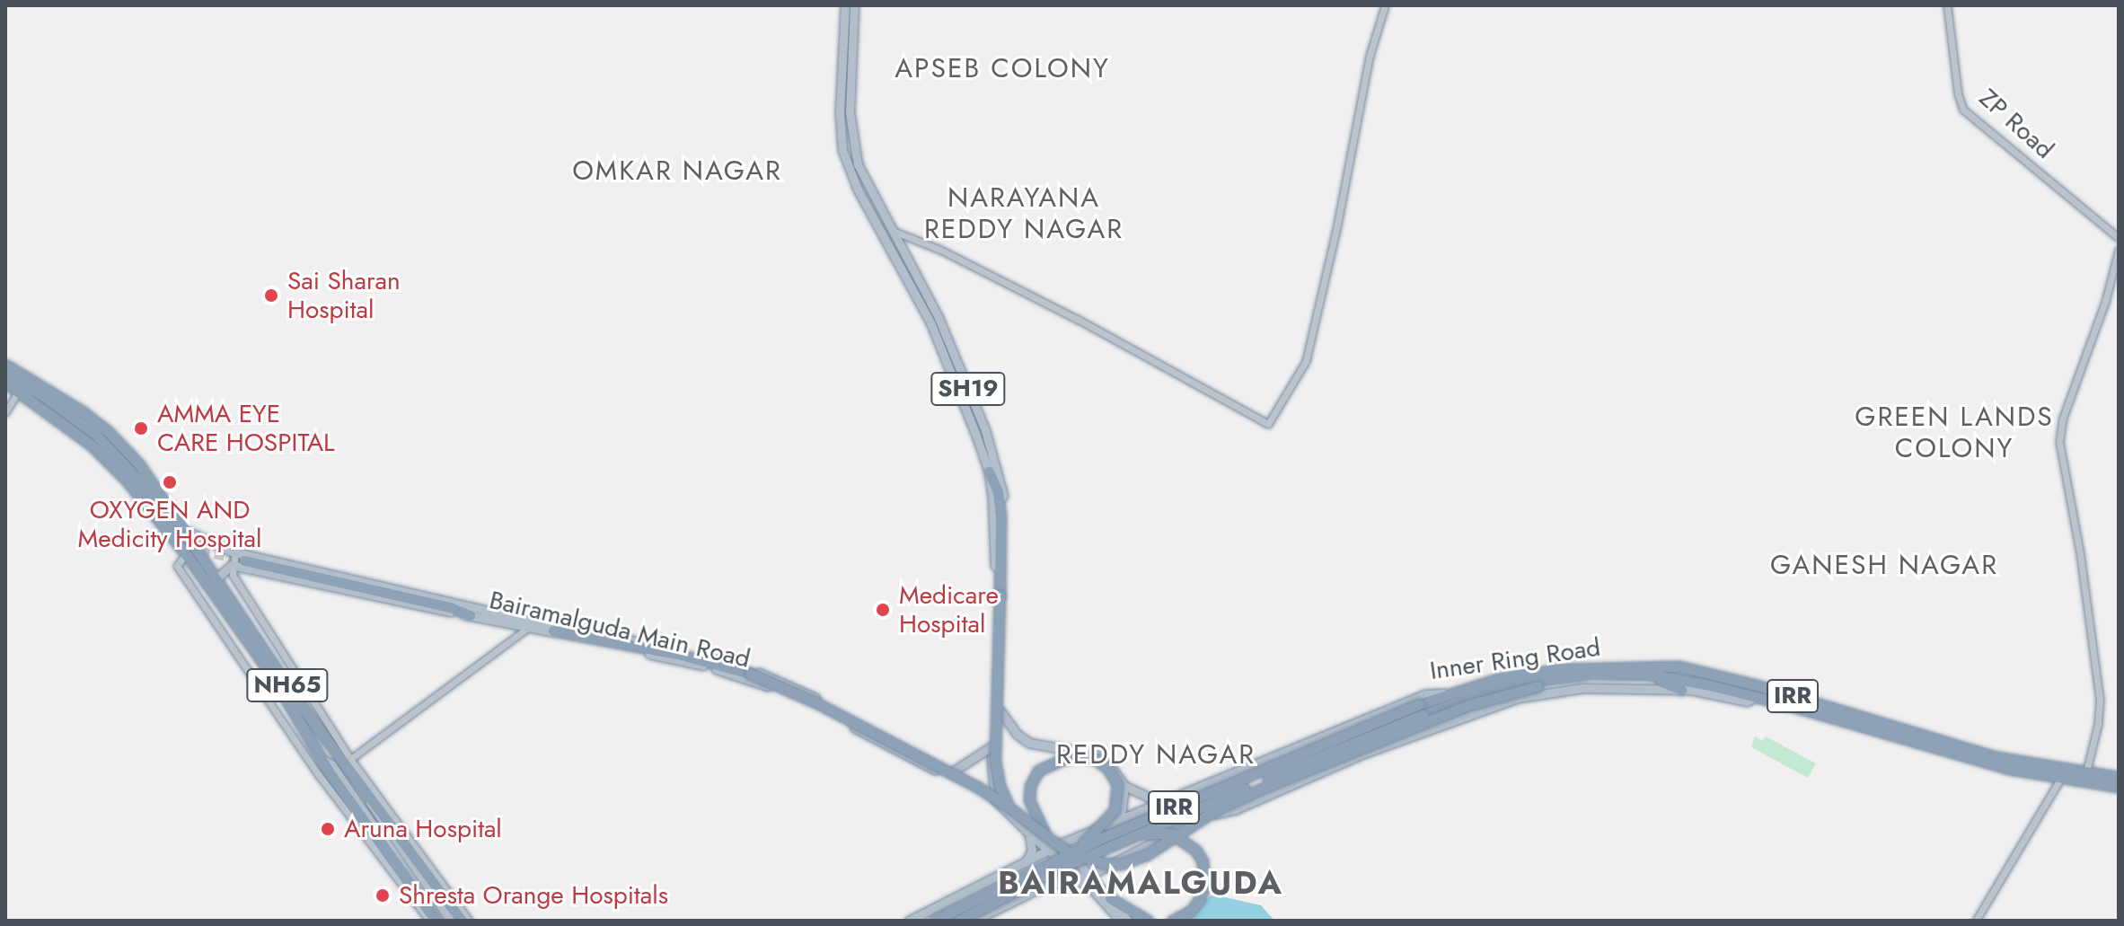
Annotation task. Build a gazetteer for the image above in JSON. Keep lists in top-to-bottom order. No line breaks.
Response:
{"streets":{"highway":["Inner Ring Road","NH65","IRR"],"main road":["SH19","Bairamalguda Main Road"],"street":["ZP Road"]},"crossings":[["SH19","Bairamalguda Main Road"],["Bairamalguda Main Road","Inner Ring Road"],["Inner Ring Road","IRR"]],"districts":["APSEB COLONY","OMKAR NAGAR","NARAYANA REDDY NAGAR","GREEN LANDS COLONY","GANESH NAGAR","REDDY NAGAR","BAIRAMALGUDA"],"places":["Sai Sharan Hospital","AMMA EYE CARE HOSPITAL","OXYGEN AND Medicity Hospital","Medicare Hospital","Aruna Hospital","Shresta Orange Hospitals"]}
